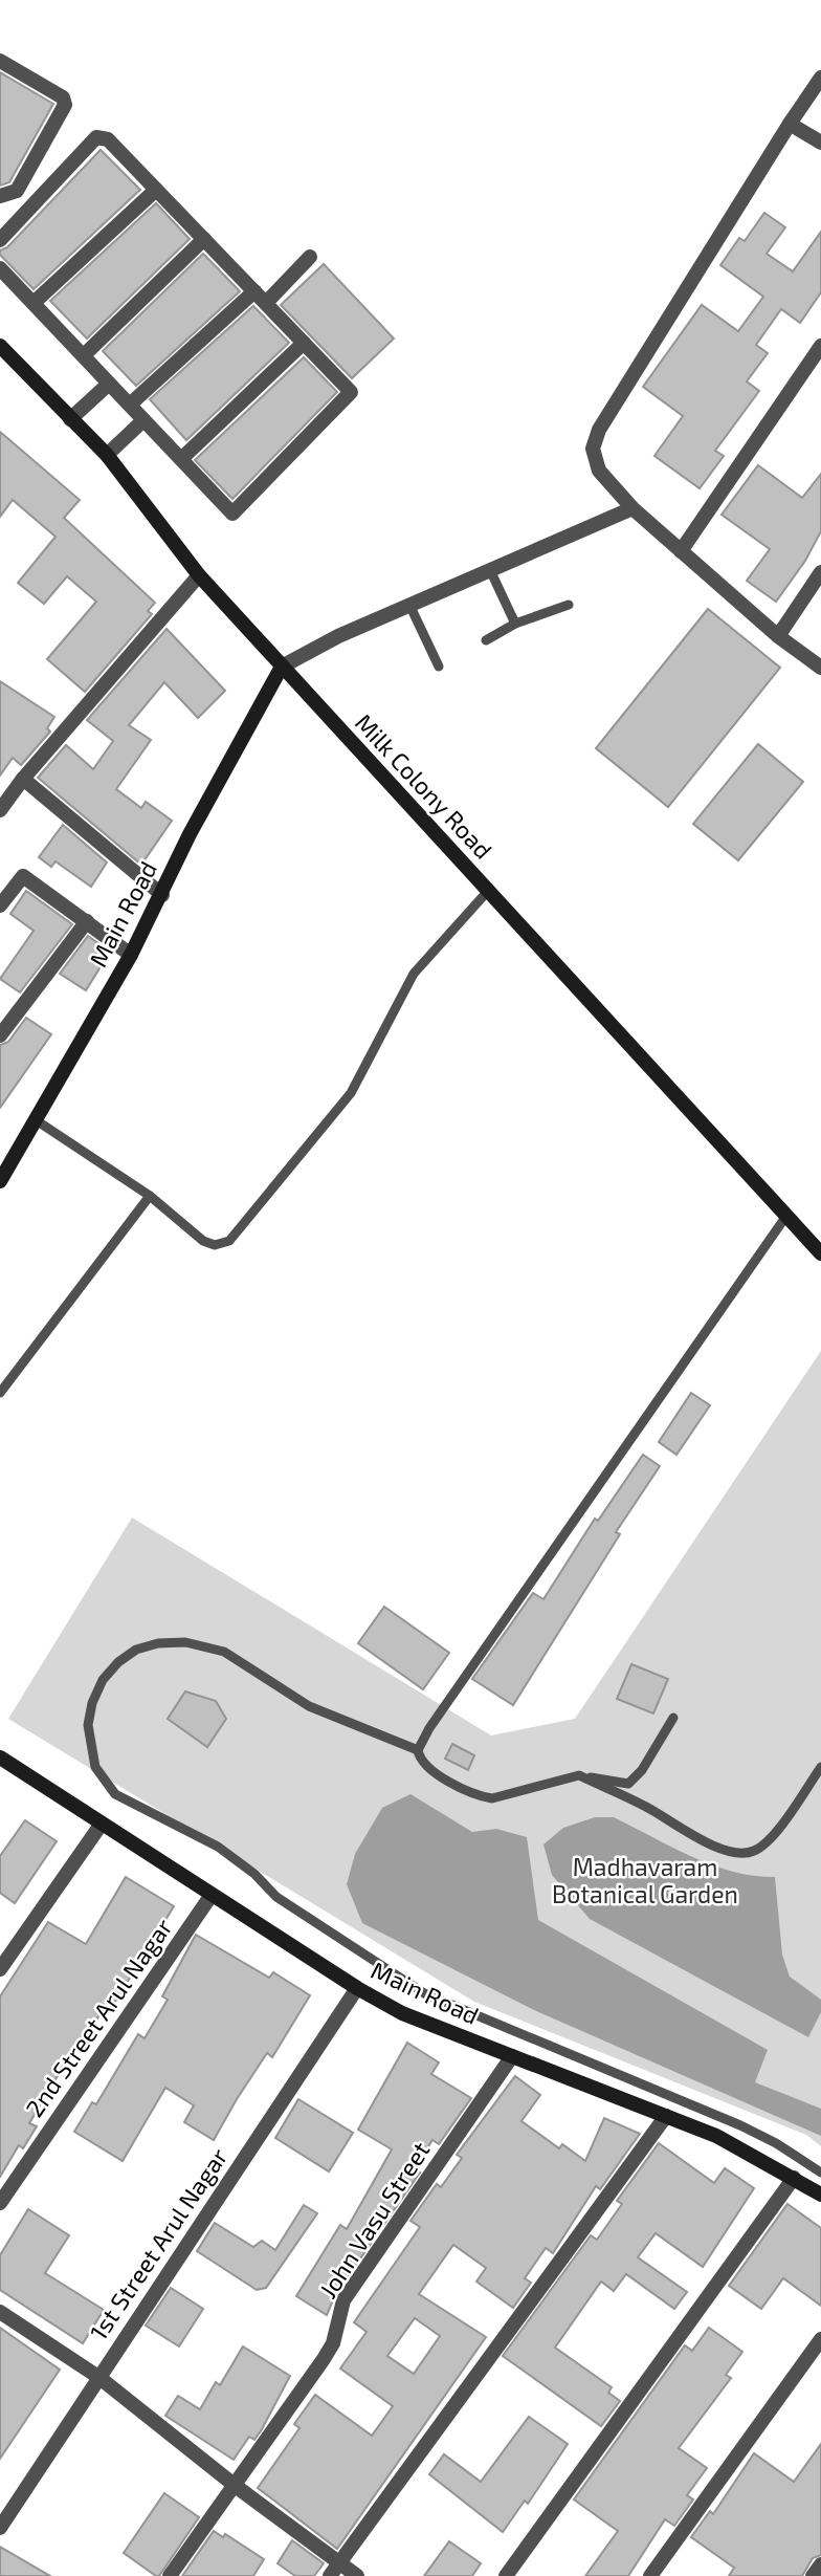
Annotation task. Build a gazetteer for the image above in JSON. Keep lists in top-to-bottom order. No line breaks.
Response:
{"streets":{"street":["Milk Colony Road","Main Road","2nd Street Arul Nagar","John Vasu Street","1st Street Arul Nagar"]},"crossings":[["Milk Colony Road","Main Road"],["Main Road","2nd Street Arul Nagar"],["Main Road","John Vasu Street"],["Main Road","1st Street Arul Nagar"]],"parks":["Madhavaram Botanical Garden"]}
